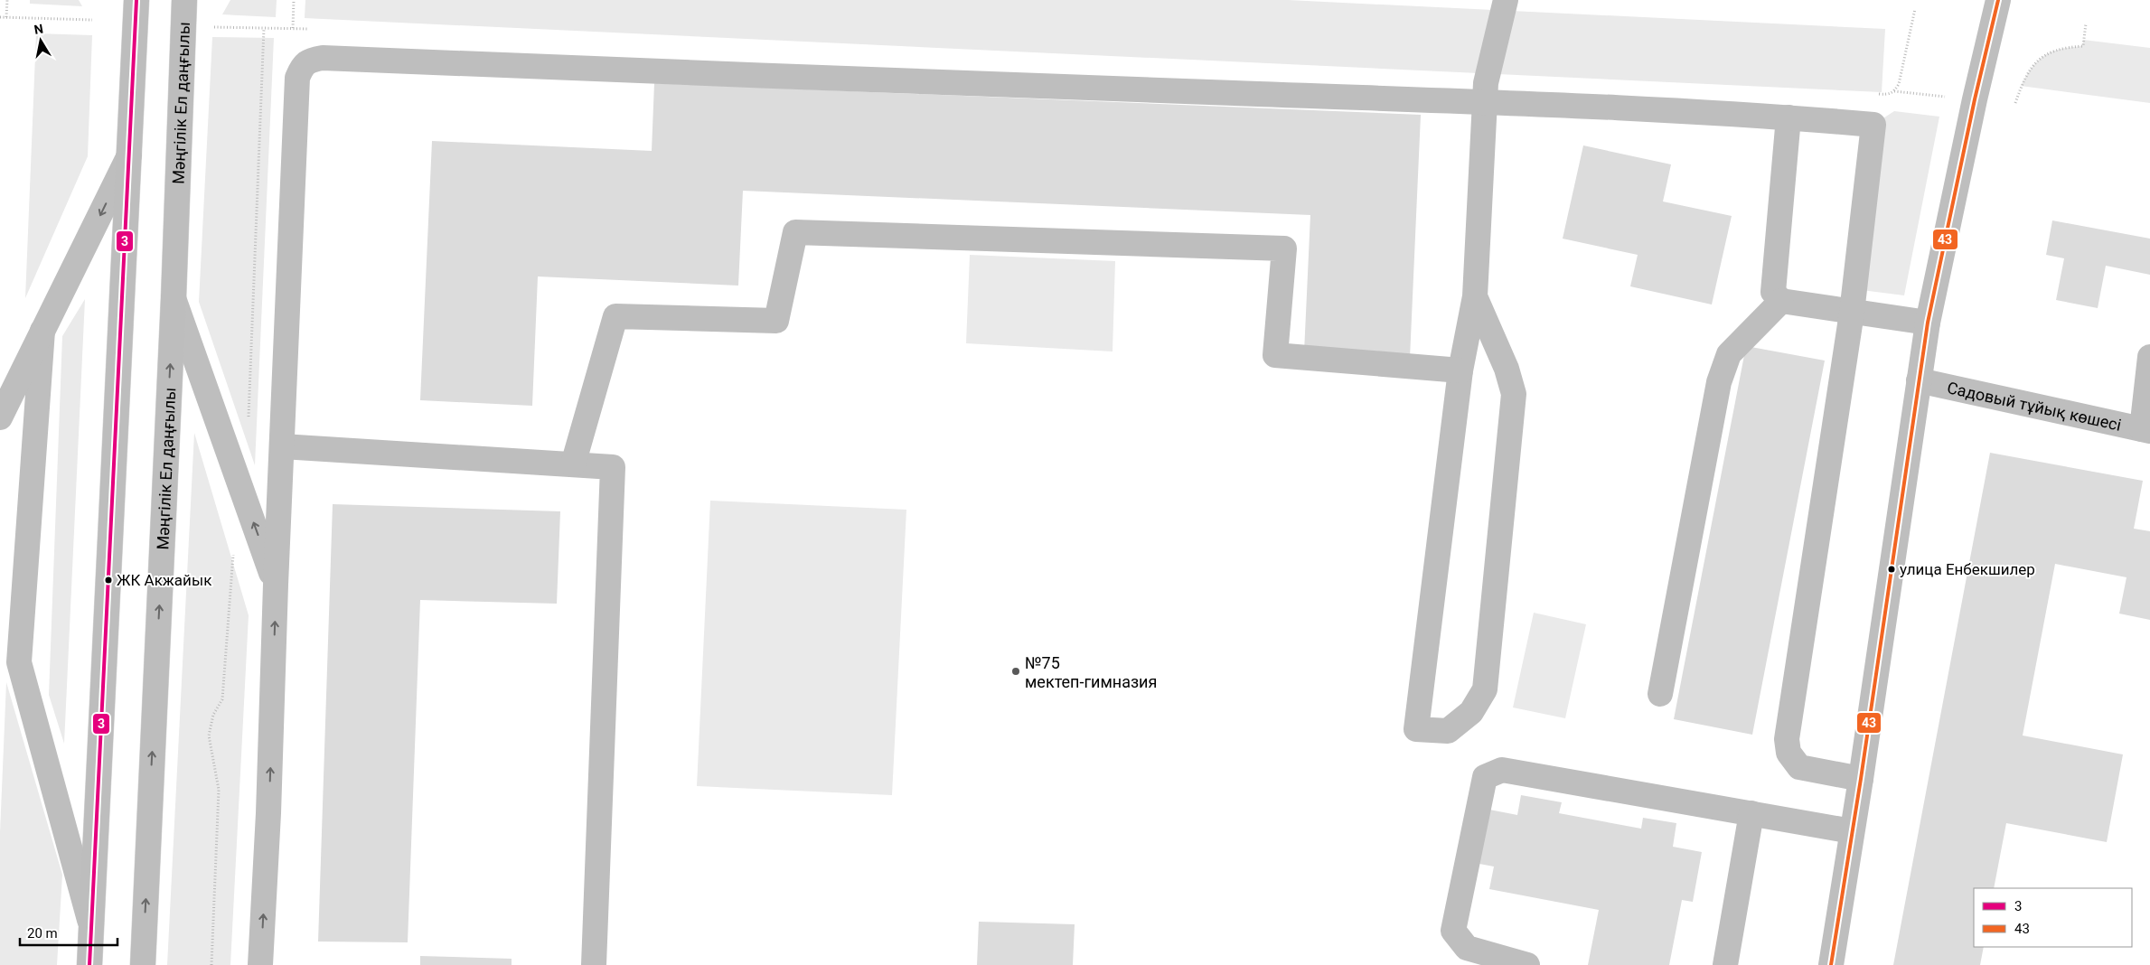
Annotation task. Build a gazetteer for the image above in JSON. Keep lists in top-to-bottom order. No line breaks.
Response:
{"streets":{"main road":["Мәңгілік Ел даңғылы"],"street":["Садовый тұйық көшесі"]},"places":["улица Енбекшилер","ЖК Акжайык","№75 мектеп-гимназия"],"lines":["transit line 3","transit line 43"],"legend":["3","43"],"scale_bar":"20 m","north":"top"}
